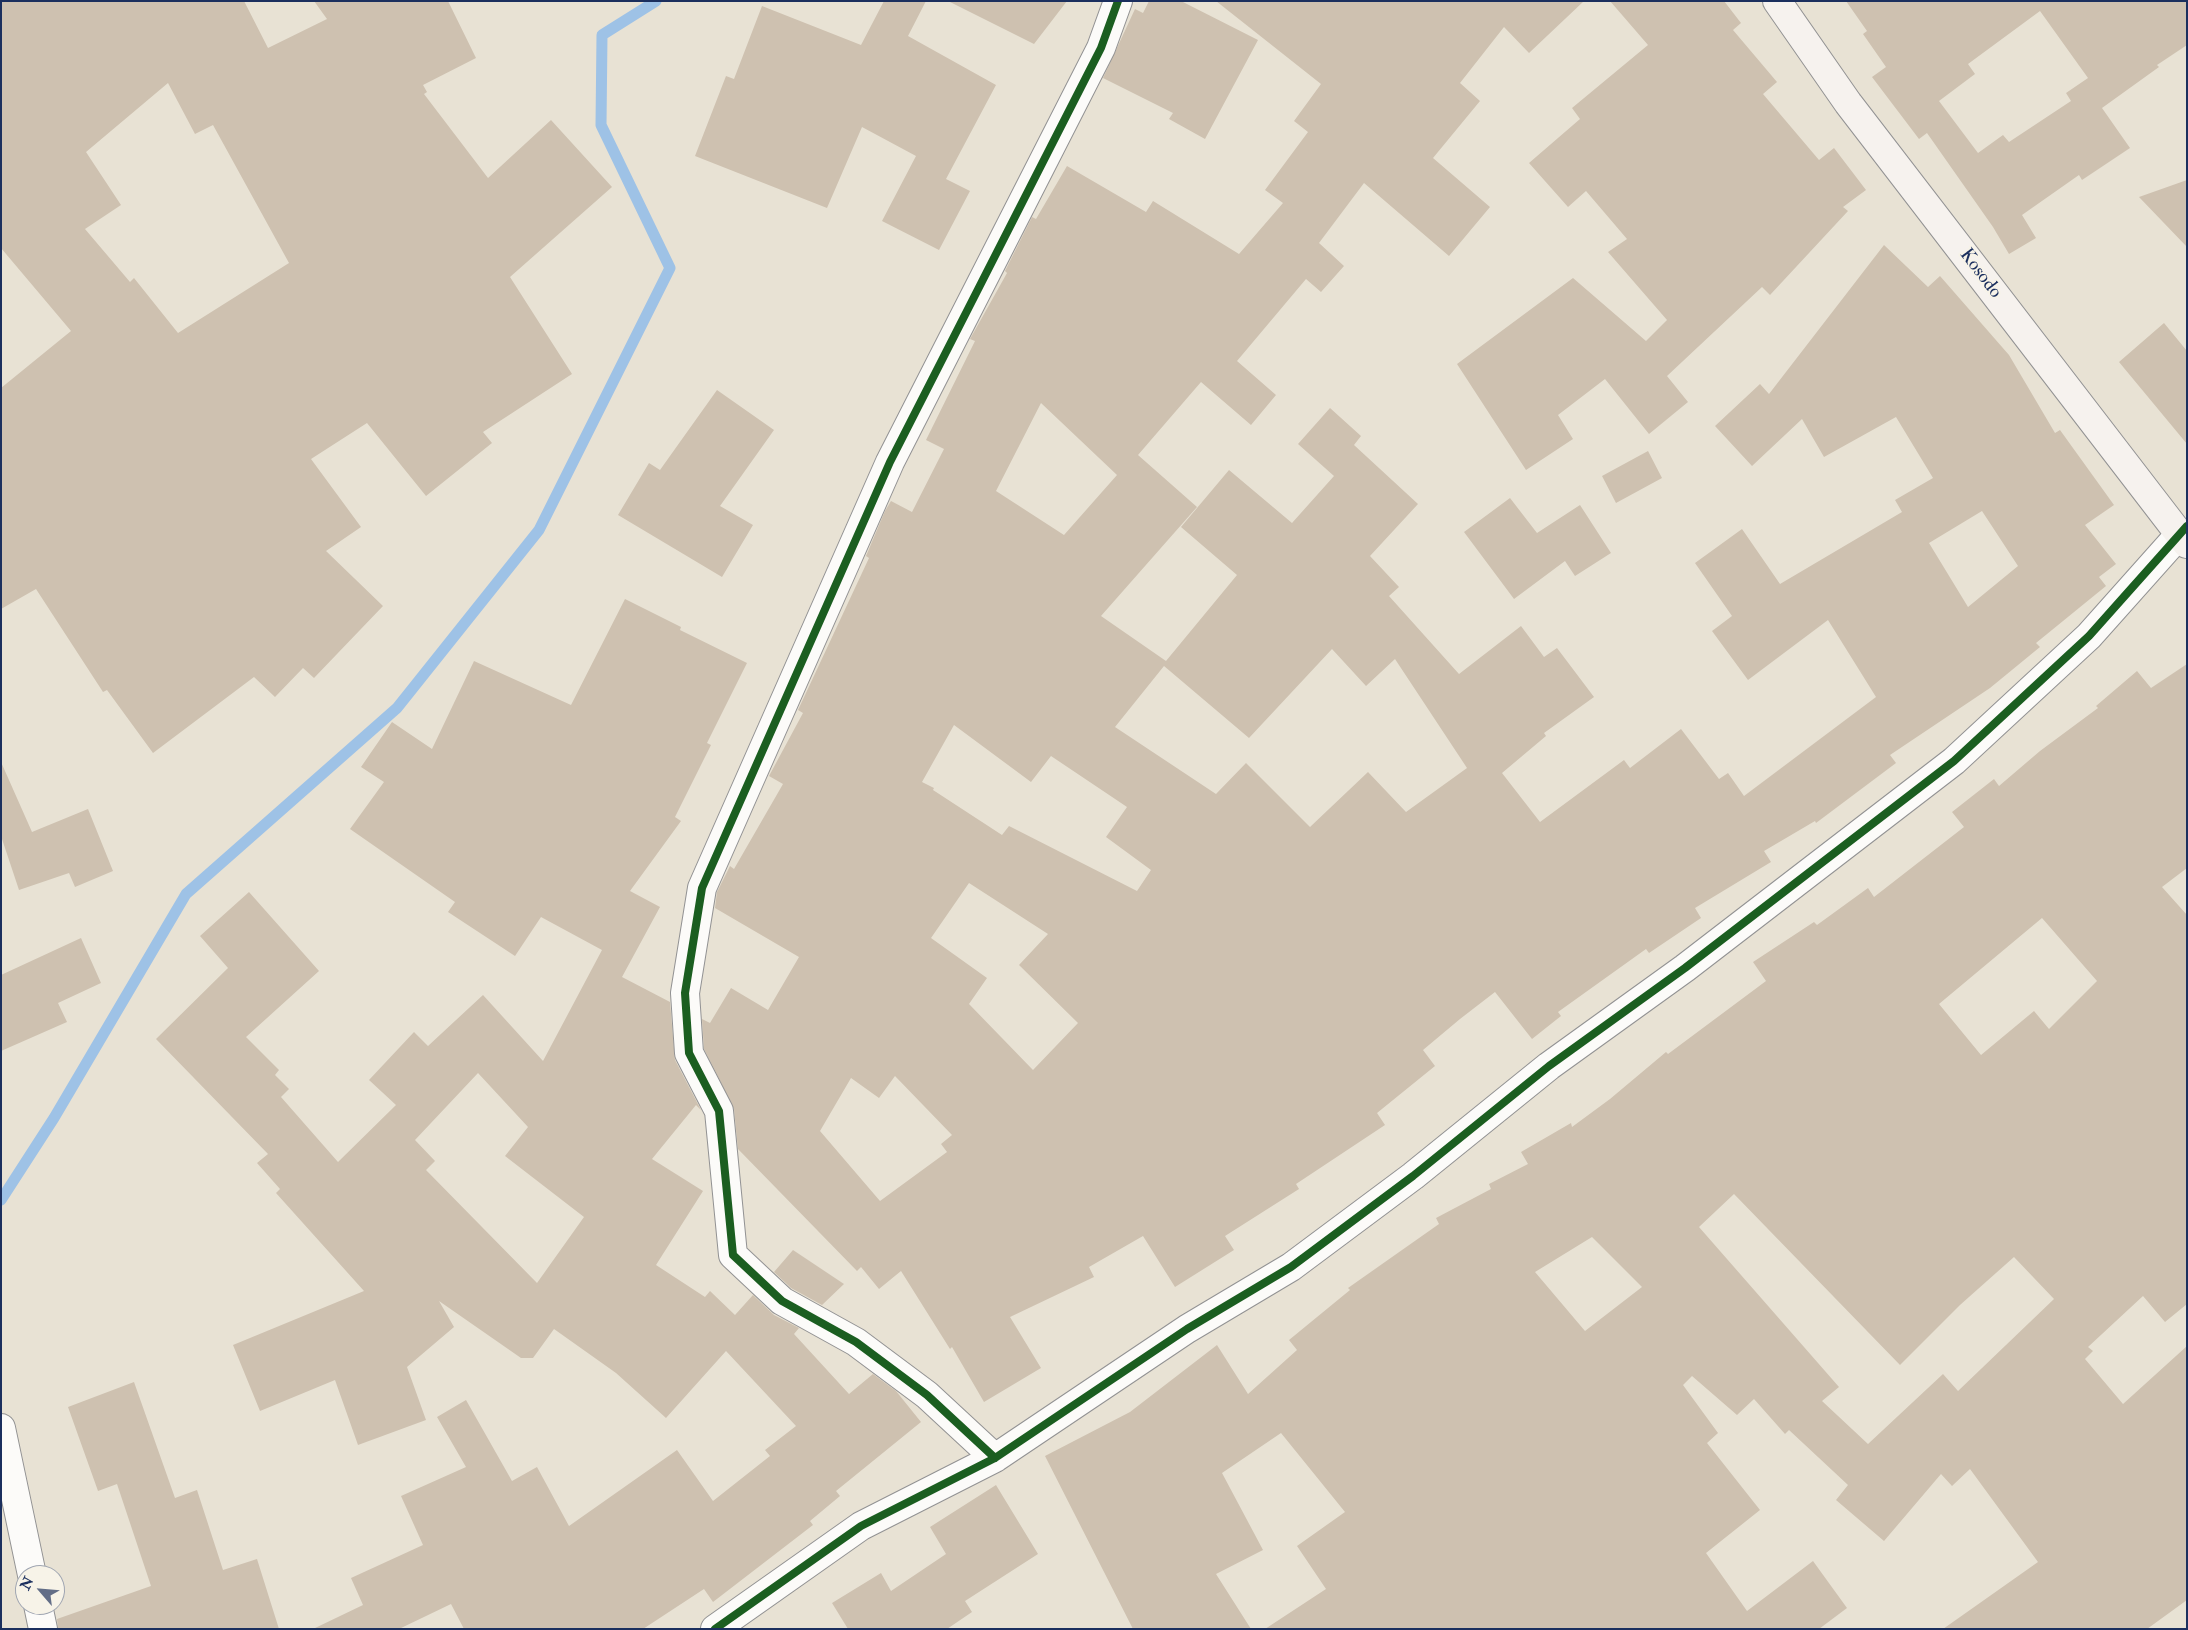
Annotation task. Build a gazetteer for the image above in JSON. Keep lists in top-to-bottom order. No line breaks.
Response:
{"streets":{"main road":["Kosodo"]},"north":"top left"}
